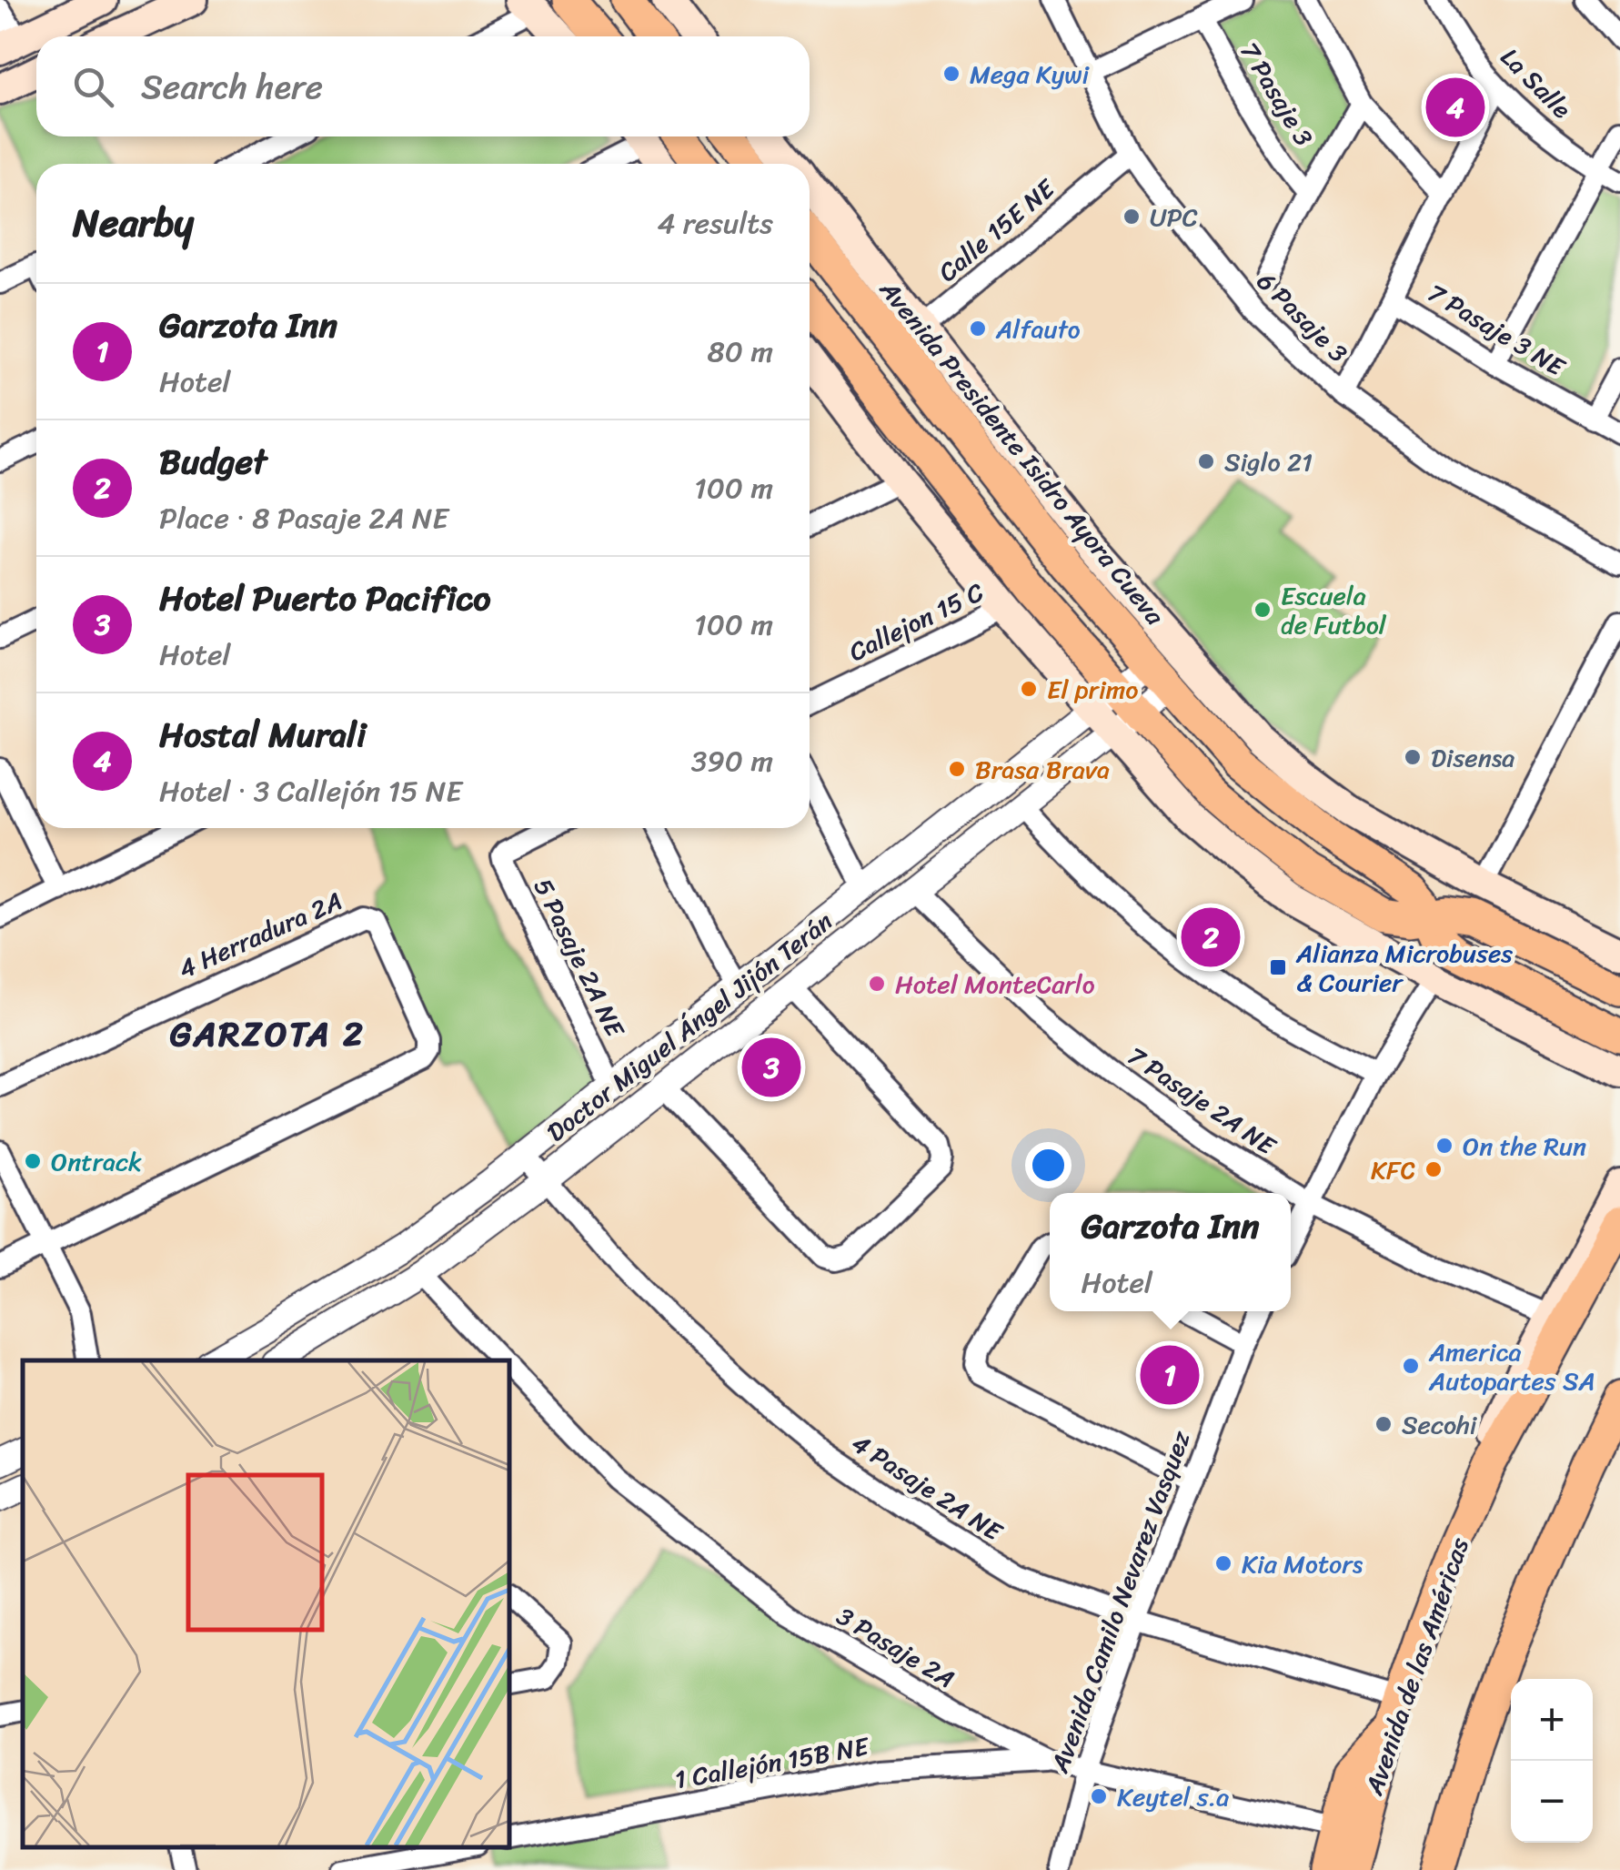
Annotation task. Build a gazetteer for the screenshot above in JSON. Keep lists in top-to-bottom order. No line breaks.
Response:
{"streets":{"main road":["Avenida Presidente Isidro Ayora Cueva","Avenida de las Américas"],"street":["La Salle","7 Pasaje 3","Calle 15E NE","6 Pasaje 3","7 Pasaje 3 NE","Callejon 15 C","4 Herradura 2A","5 Pasaje 2A NE","Doctor Miguel Ángel Jijón Terán","7 Pasaje 2A NE","4 Pasaje 2A NE","Avenida Camilo Nevarez Vasquez","3 Pasaje 2A","1 Callejón 15B NE"]},"crossings":[["Calle 15E NE","6 Pasaje 3"],["Calle 15E NE","Avenida Presidente Isidro Ayora Cueva"],["Avenida Presidente Isidro Ayora Cueva","Doctor Miguel Ángel Jijón Terán"],["5 Pasaje 2A NE","Doctor Miguel Ángel Jijón Terán"],["Doctor Miguel Ángel Jijón Terán","7 Pasaje 2A NE"],["Doctor Miguel Ángel Jijón Terán","4 Pasaje 2A NE"],["Doctor Miguel Ángel Jijón Terán","3 Pasaje 2A"],["7 Pasaje 2A NE","Avenida de las Américas"],["4 Pasaje 2A NE","Avenida Camilo Nevarez Vasquez"],["4 Pasaje 2A NE","Avenida de las Américas"],["Avenida Camilo Nevarez Vasquez","3 Pasaje 2A"],["3 Pasaje 2A","1 Callejón 15B NE"]],"districts":["GARZOTA 2"],"places":{"other":["Mega Kywi","UPC","Alfauto","Siglo 21","Escuela de Futbol","El primo","Disensa","Brasa Brava","Hotel MonteCarlo","On the Run","Ontrack","KFC","America Autopartes SA","Secohi","Kia Motors","Keytel s.a"],"transit":["Alianza Microbuses & Courier"]},"page":{"search":"Search here","pins":["4","2","3","1"],"heading":["Nearby","4 results"],"list":[{"mark":"1","name":"Garzota Inn","note":"Hotel","value":"80 m"},{"mark":"2","name":"Budget","note":"Place · 8 Pasaje 2A NE","value":"100 m"},{"mark":"3","name":"Hotel Puerto Pacifico","note":"Hotel","value":"100 m"},{"mark":"4","name":"Hostal Murali","note":"Hotel · 3 Callejón 15 NE","value":"390 m"}],"popup":["Garzota Inn","Hotel"],"map_buttons":["+","−"]}}
